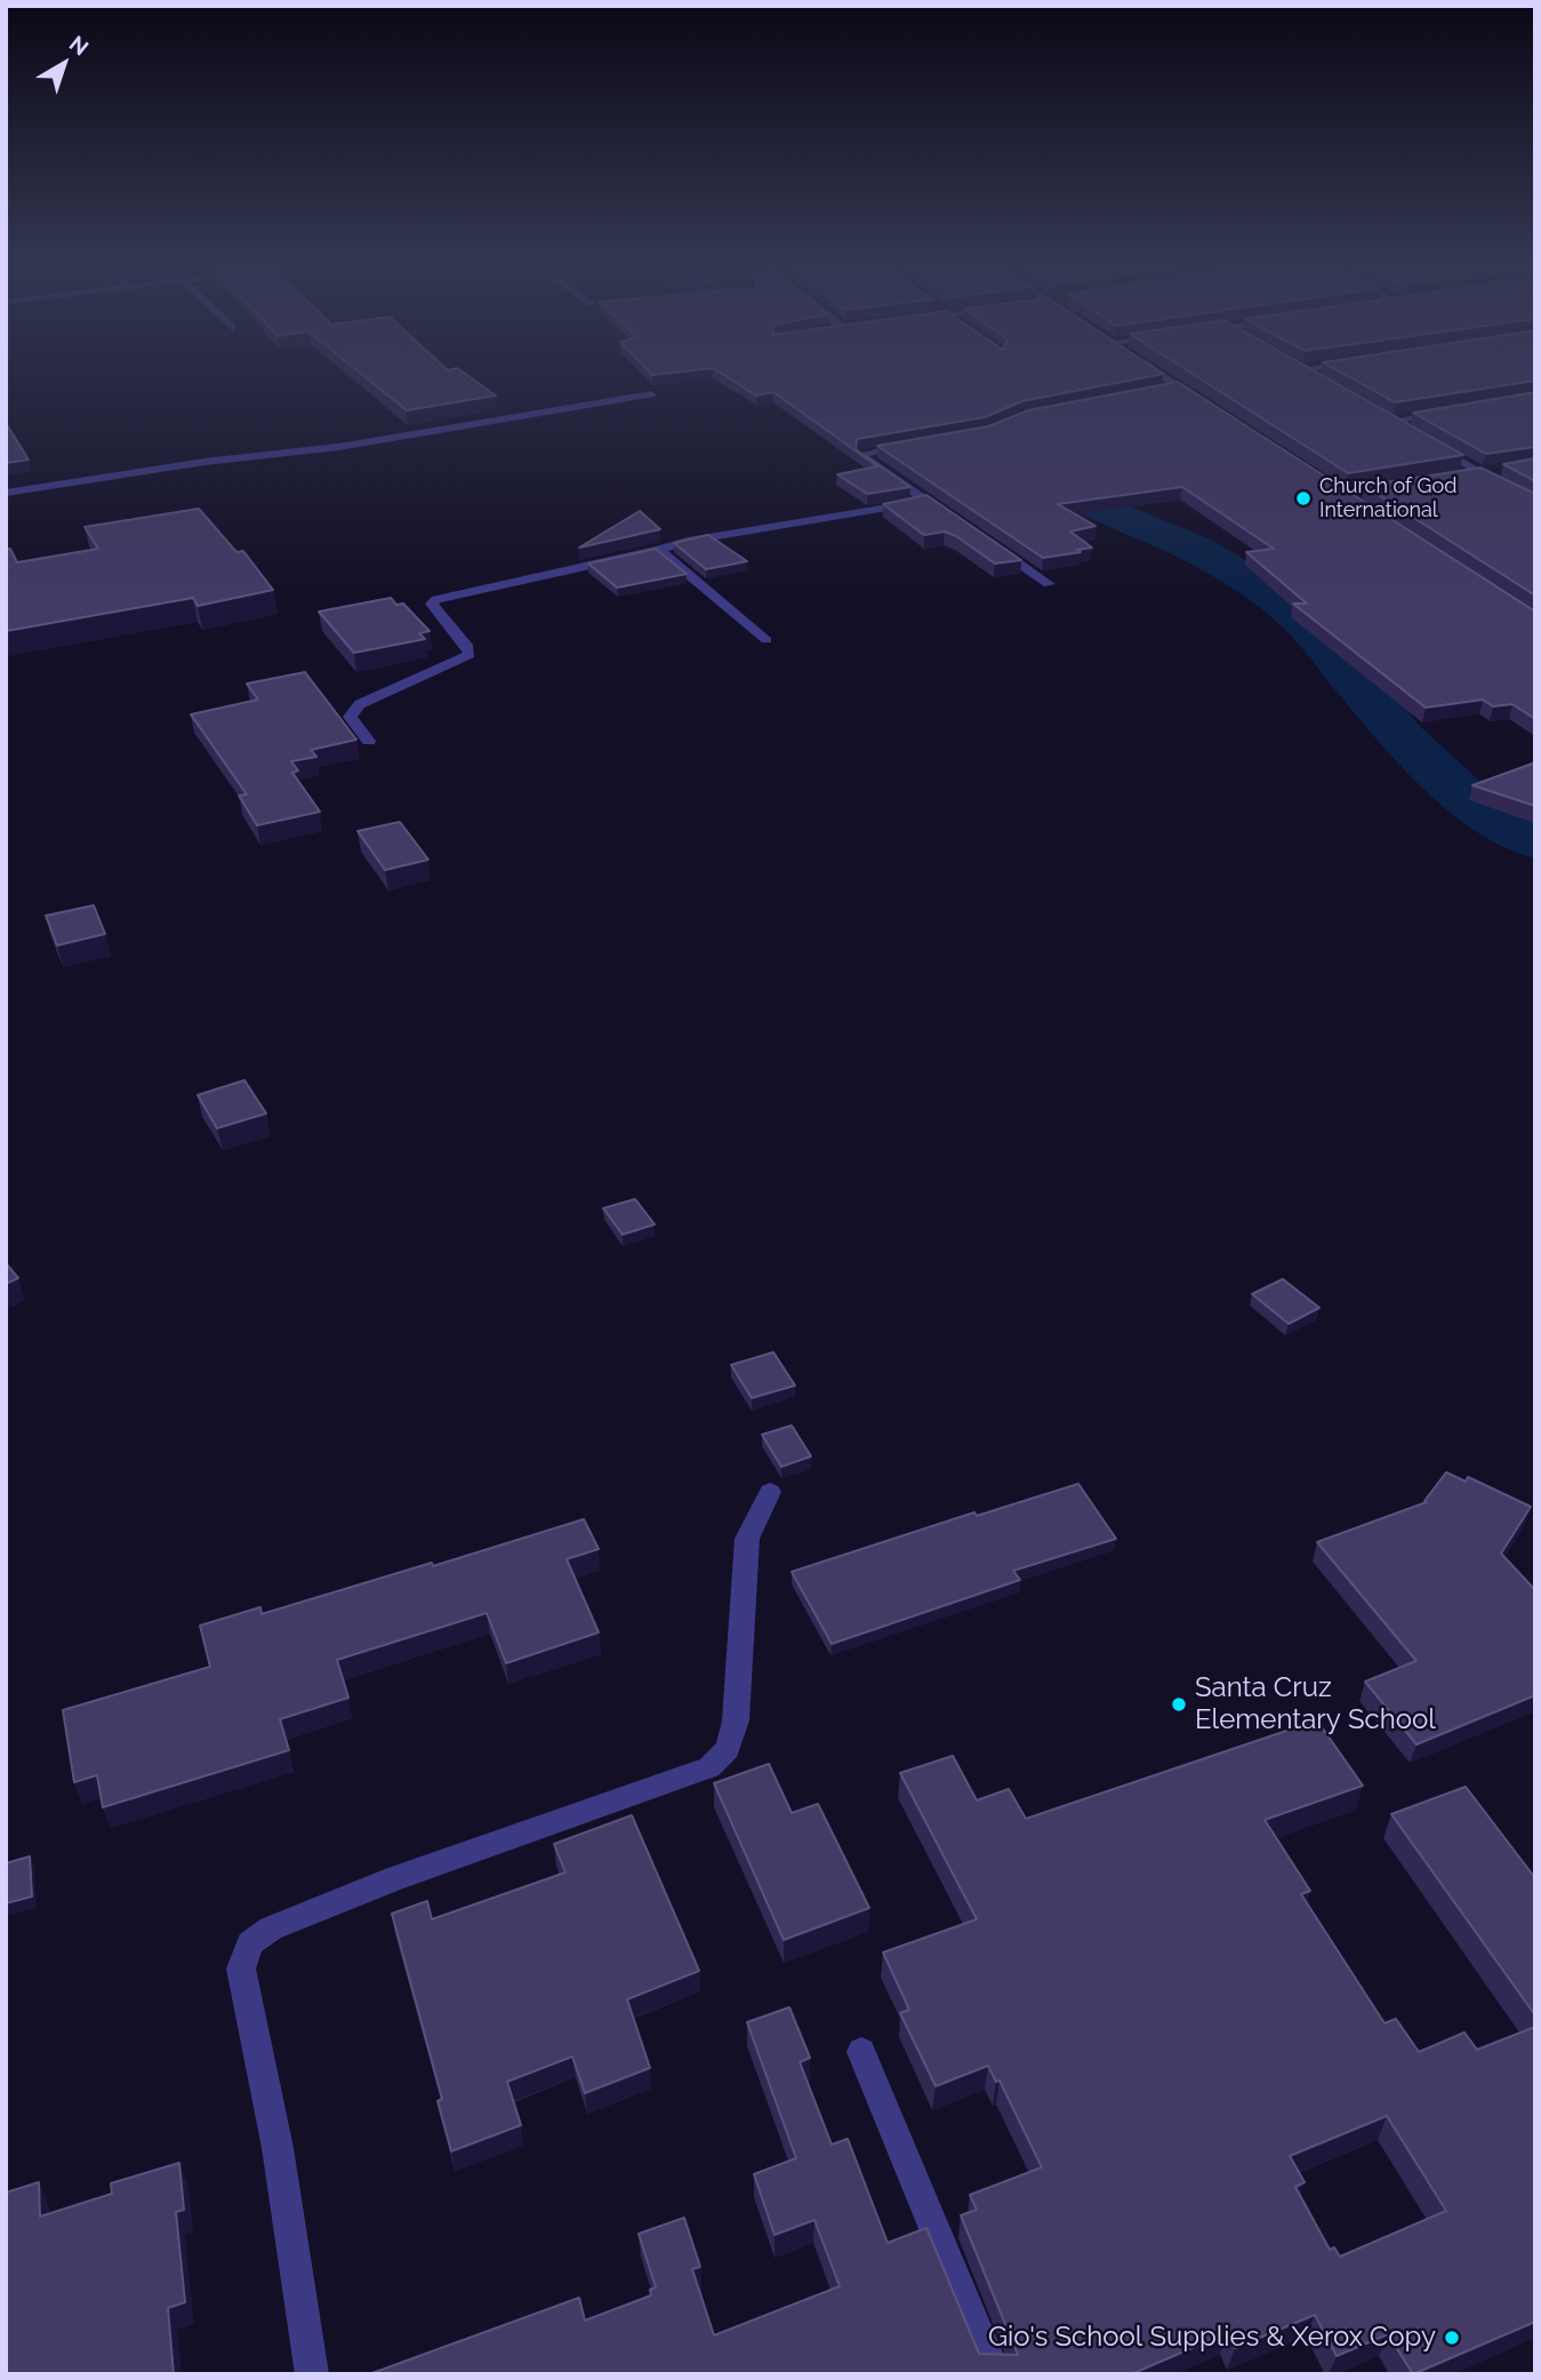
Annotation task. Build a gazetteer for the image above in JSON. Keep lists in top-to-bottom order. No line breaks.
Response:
{"places":["Church of God International","Santa Cruz Elementary School","Gio's School Supplies & Xerox Copy"],"north":"top right"}
